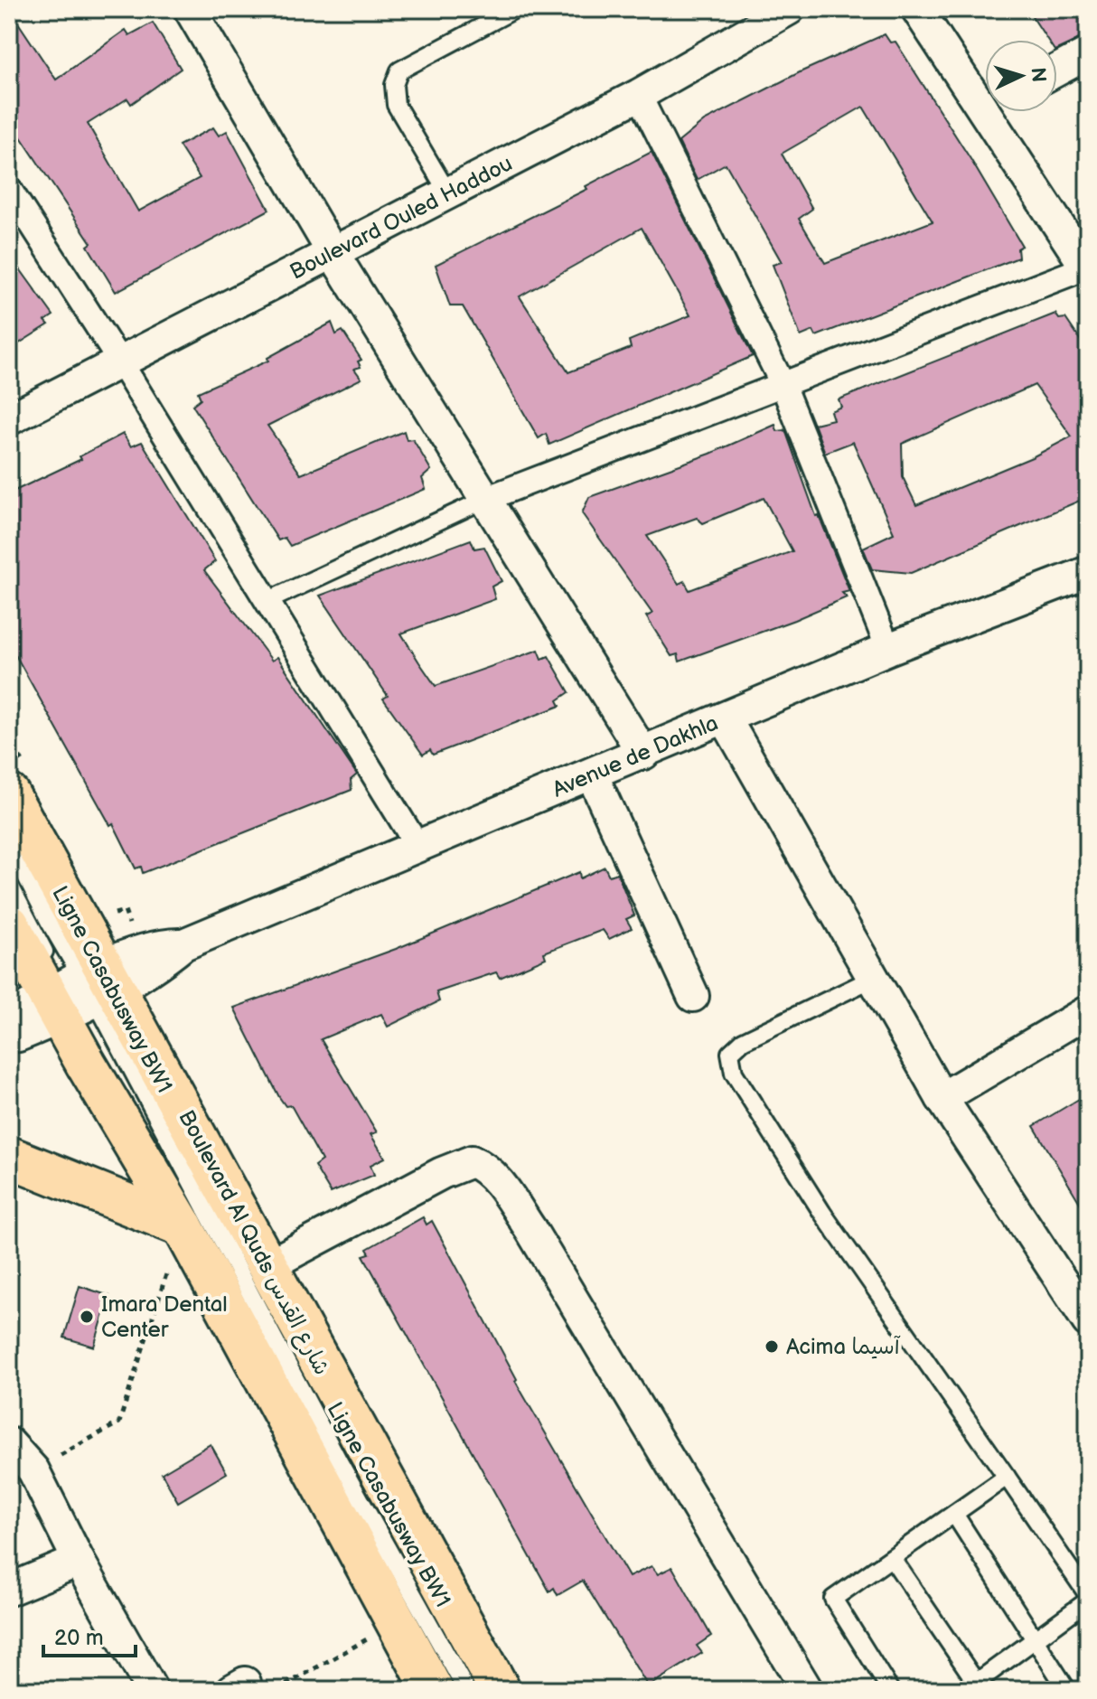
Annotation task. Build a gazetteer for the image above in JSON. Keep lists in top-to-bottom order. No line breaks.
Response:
{"streets":{"main road":["Boulevard Al Quds شارع القدس"],"street":["Boulevard Ouled Haddou","Avenue de Dakhla"],"lane":["Ligne Casabusway BW1"]},"crossings":[["Avenue de Dakhla","Ligne Casabusway BW1"],["Avenue de Dakhla","Boulevard Al Quds شارع القدس"],["Ligne Casabusway BW1","Boulevard Al Quds شارع القدس"]],"places":["Imara Dental Center","Acima آسيما"],"scale_bar":"20 m","north":"right"}
